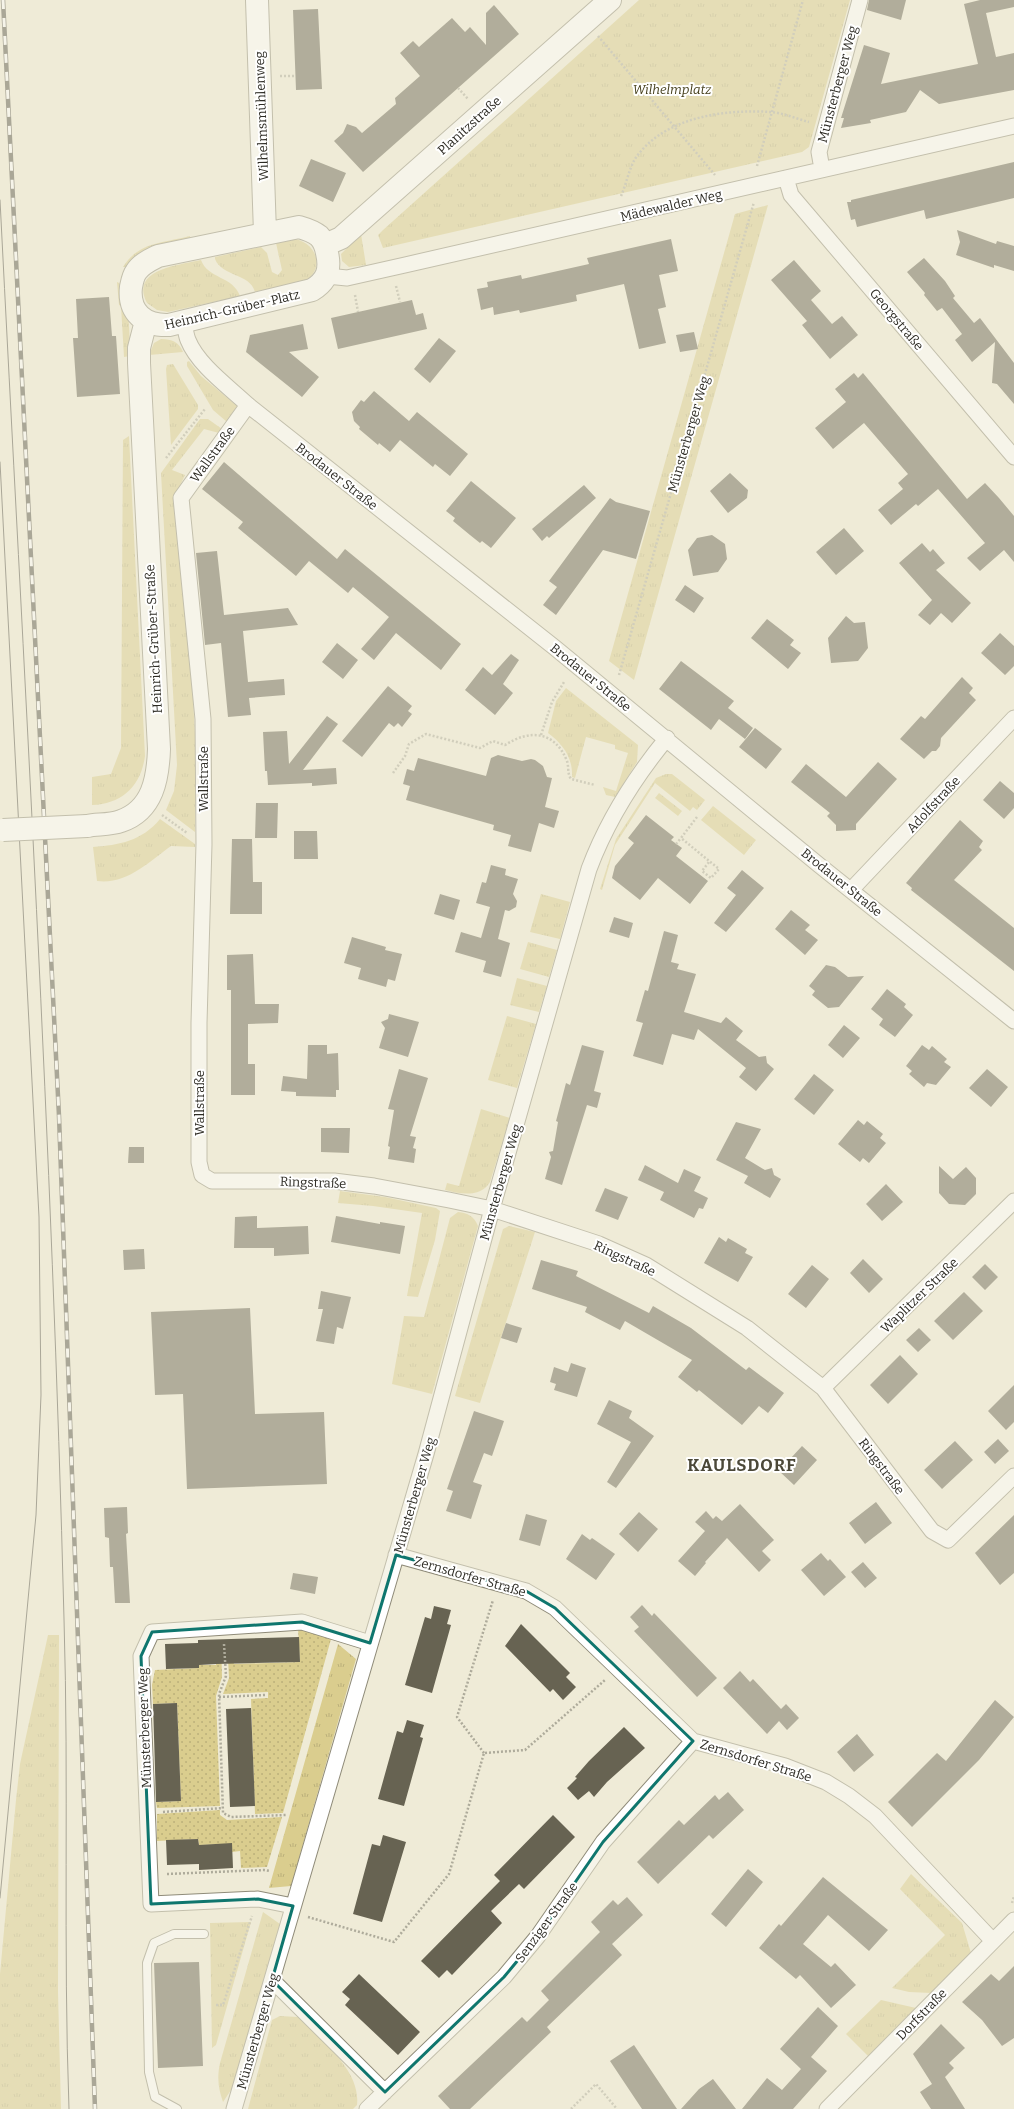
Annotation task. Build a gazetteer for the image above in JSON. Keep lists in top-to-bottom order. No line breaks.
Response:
{"streets":{"street":["Münsterberger Weg","Wilhelmsmühlenweg","Planitzstraße","Mädewalder Weg","Heinrich-Grüber-Platz","Georgstraße","Wallstraße","Brodauer Straße","Heinrich-Grüber-Straße","Adolfstraße","Ringstraße","Waplitzer Straße","Zernsdorfer Straße","Senziger Straße","Dorfstraße"]},"crossings":[["Münsterberger Weg","Mädewalder Weg"],["Münsterberger Weg","Brodauer Straße"],["Münsterberger Weg","Ringstraße"],["Münsterberger Weg","Zernsdorfer Straße"],["Wilhelmsmühlenweg","Heinrich-Grüber-Platz"],["Planitzstraße","Heinrich-Grüber-Platz"],["Mädewalder Weg","Heinrich-Grüber-Platz"],["Mädewalder Weg","Georgstraße"],["Heinrich-Grüber-Platz","Brodauer Straße"],["Heinrich-Grüber-Platz","Heinrich-Grüber-Straße"],["Wallstraße","Brodauer Straße"],["Wallstraße","Ringstraße"],["Brodauer Straße","Adolfstraße"],["Ringstraße","Waplitzer Straße"],["Zernsdorfer Straße","Senziger Straße"],["Zernsdorfer Straße","Dorfstraße"]],"districts":["KAULSDORF"],"parks":["Wilhelmplatz"]}
